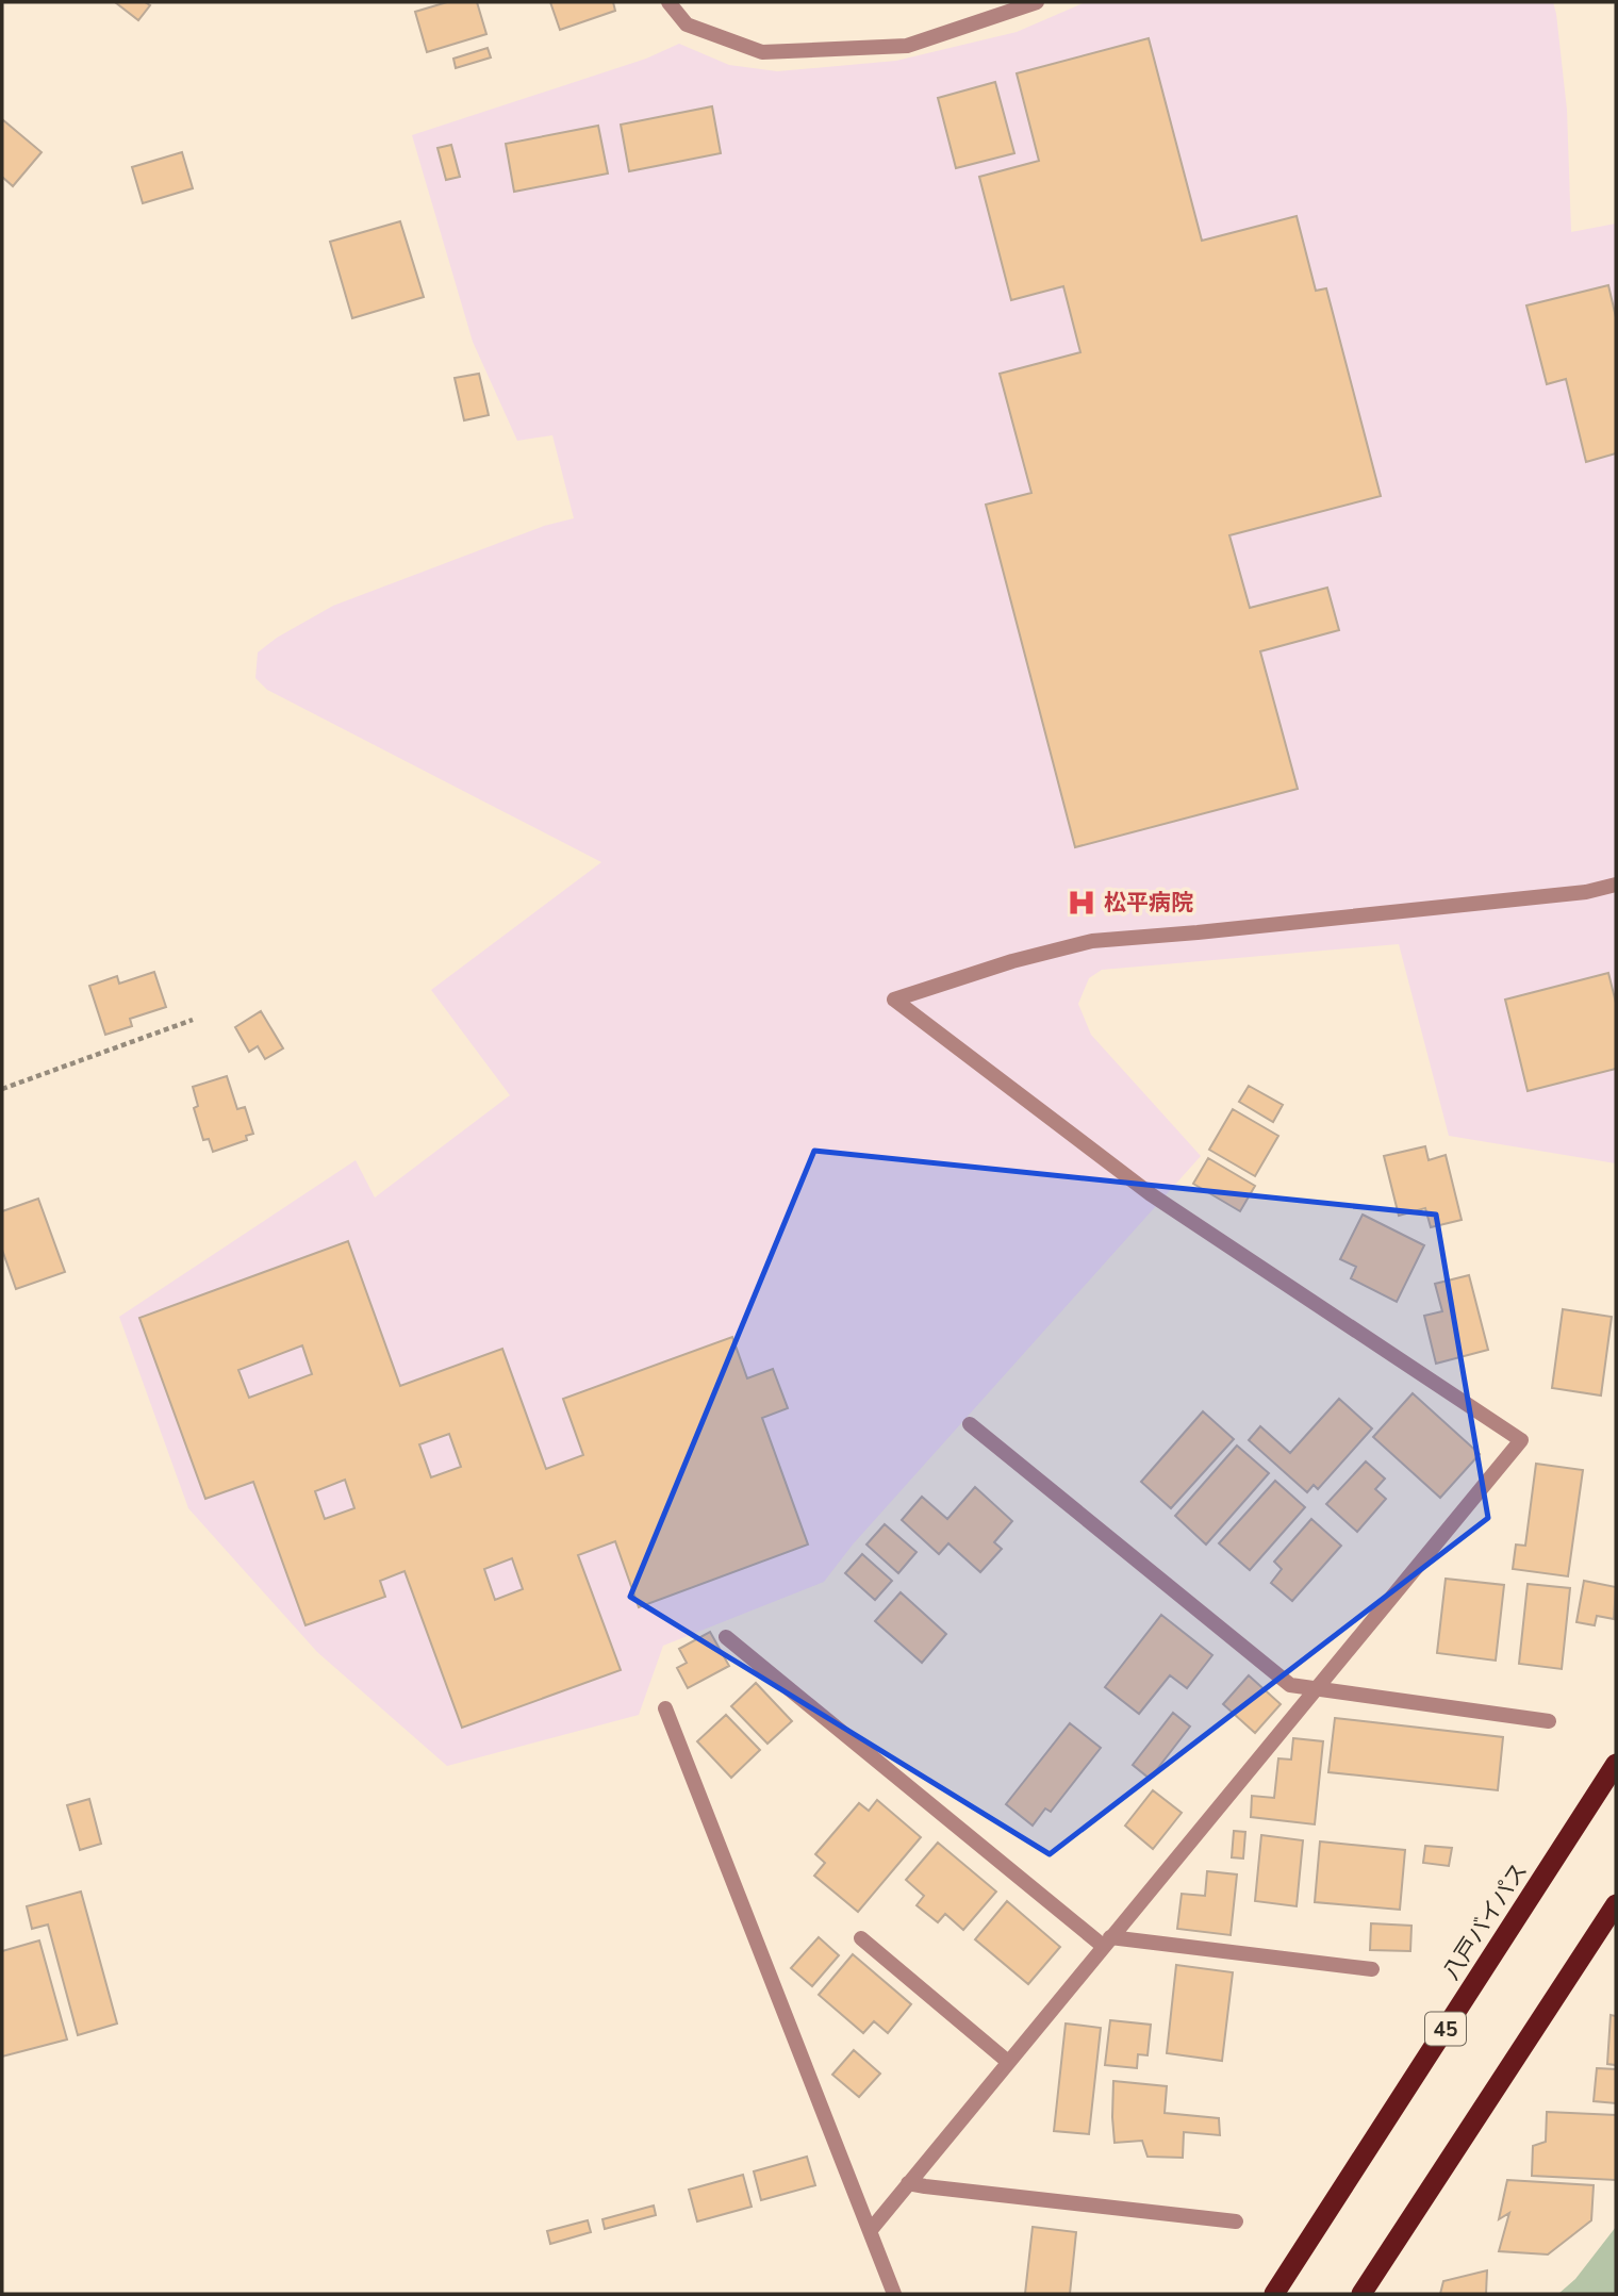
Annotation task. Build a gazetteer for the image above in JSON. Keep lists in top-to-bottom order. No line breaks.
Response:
{"streets":{"highway":["八戸バイパス","45"]},"places":{"hospital":["松平病院"]}}
